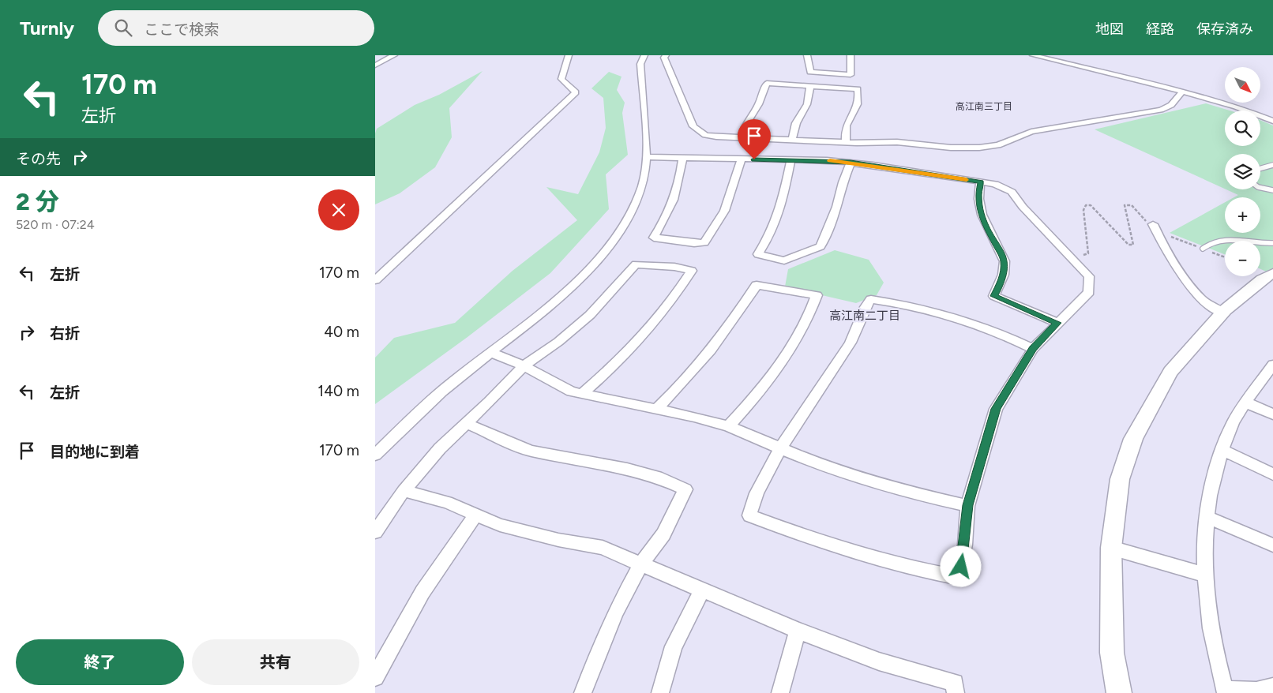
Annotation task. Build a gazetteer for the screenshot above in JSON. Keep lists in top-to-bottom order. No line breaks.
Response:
{"districts":["高江南三丁目","高江南二丁目"],"north":"bottom right","page":{"header":"Turnly","search":"ここで検索","nav":["地図","経路","保存済み"],"turn":["170 m","左折"],"map_buttons":["+","−"],"then":"その先","heading":["2 分","520 m · 07:24"],"list":[{"name":"左折","value":"170 m"},{"name":"右折","value":"40 m"},{"name":"左折","value":"140 m"},{"name":"目的地に到着","value":"170 m"}],"buttons":["終了","共有"]}}
